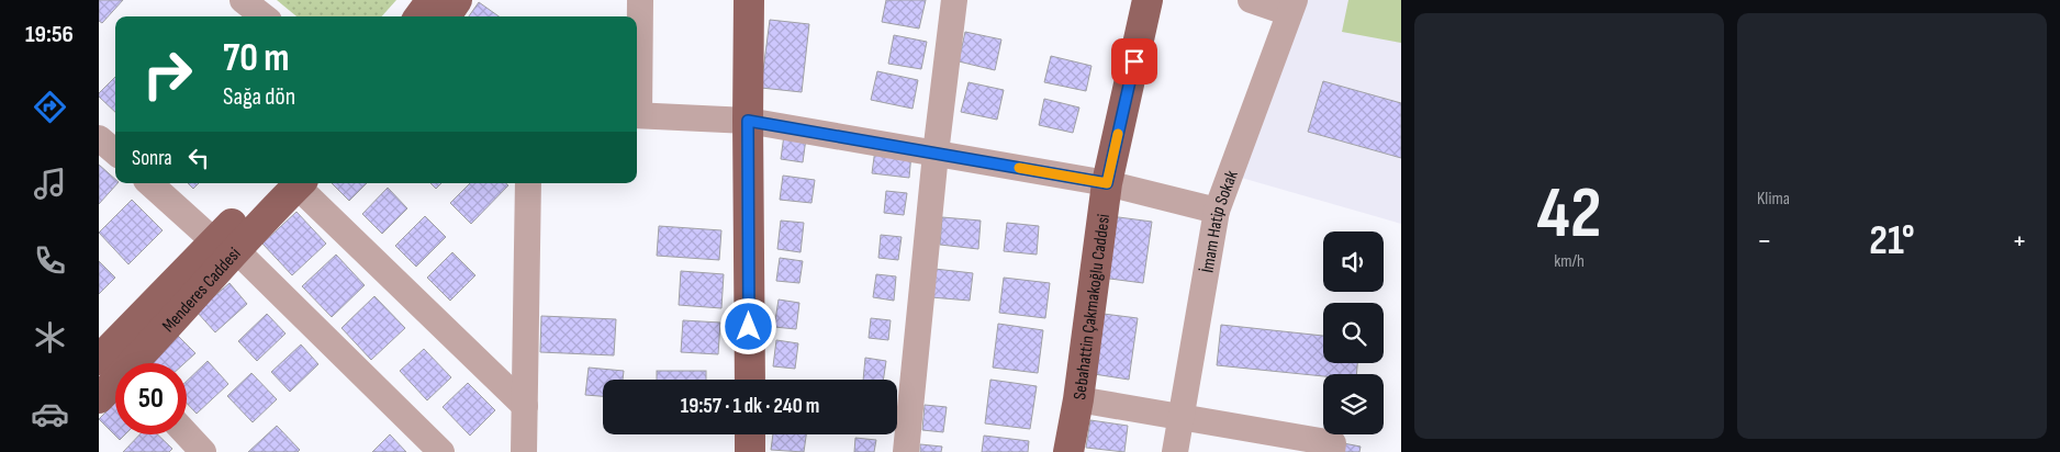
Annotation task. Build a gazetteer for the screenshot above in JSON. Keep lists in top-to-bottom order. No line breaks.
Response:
{"streets":{"main road":["Menderes Caddesi","Sebahattin Çakmakoğlu Caddesi"],"street":["İmam Hatip Sokak"]},"page":{"tabs":"19:56","tile":[["42","km/h"],"Klima"],"turn":["70 m","Sağa dön"],"then":"Sonra","heat":["−","21°","+"],"limit":"50","trip":"19:57 · 1 dk · 240 m"}}
